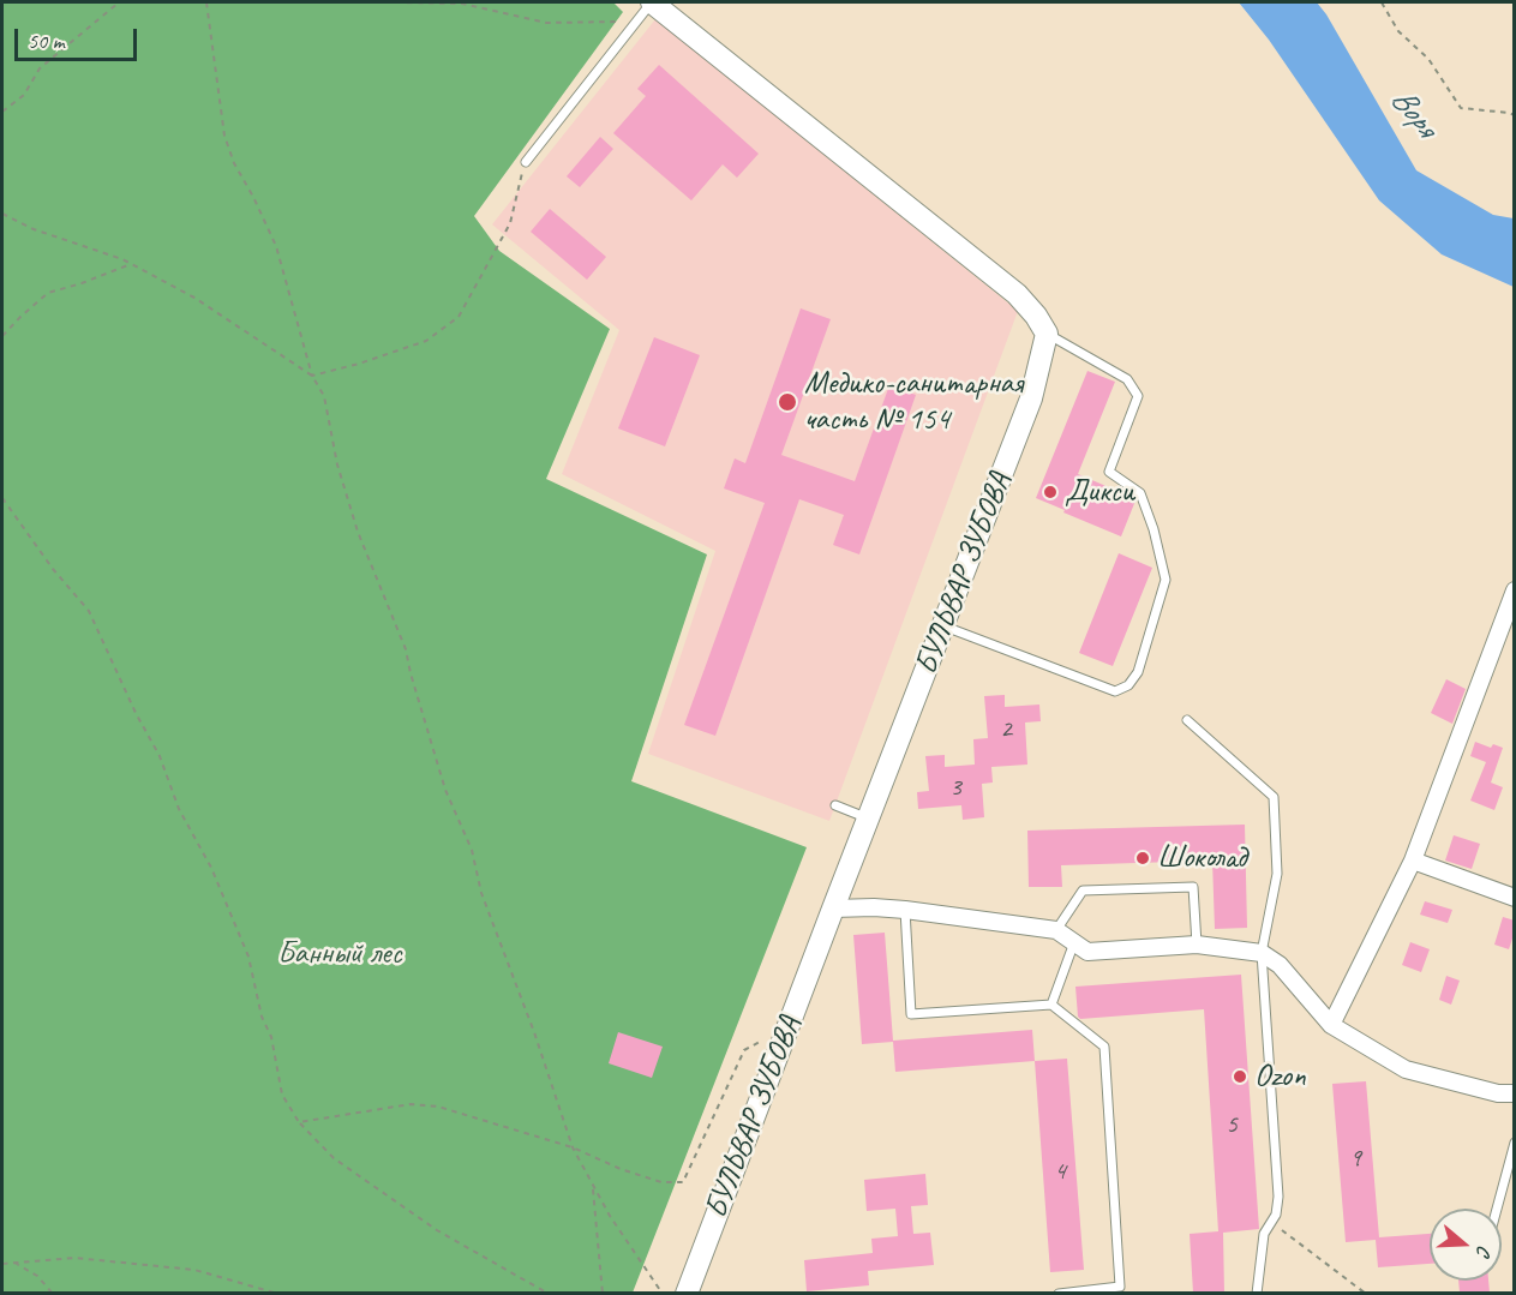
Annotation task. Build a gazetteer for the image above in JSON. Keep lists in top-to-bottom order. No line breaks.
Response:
{"streets":{"street":["БУЛЬВАР ЗУБОВА"]},"water":["Воря"],"parks":["Банный лес"],"places":["Медико-санитарная часть № 154","Дикси","Шоколад","Ozon"],"house_numbers":["2","3","5","9","4"],"scale_bar":"50 m","north":"right"}
